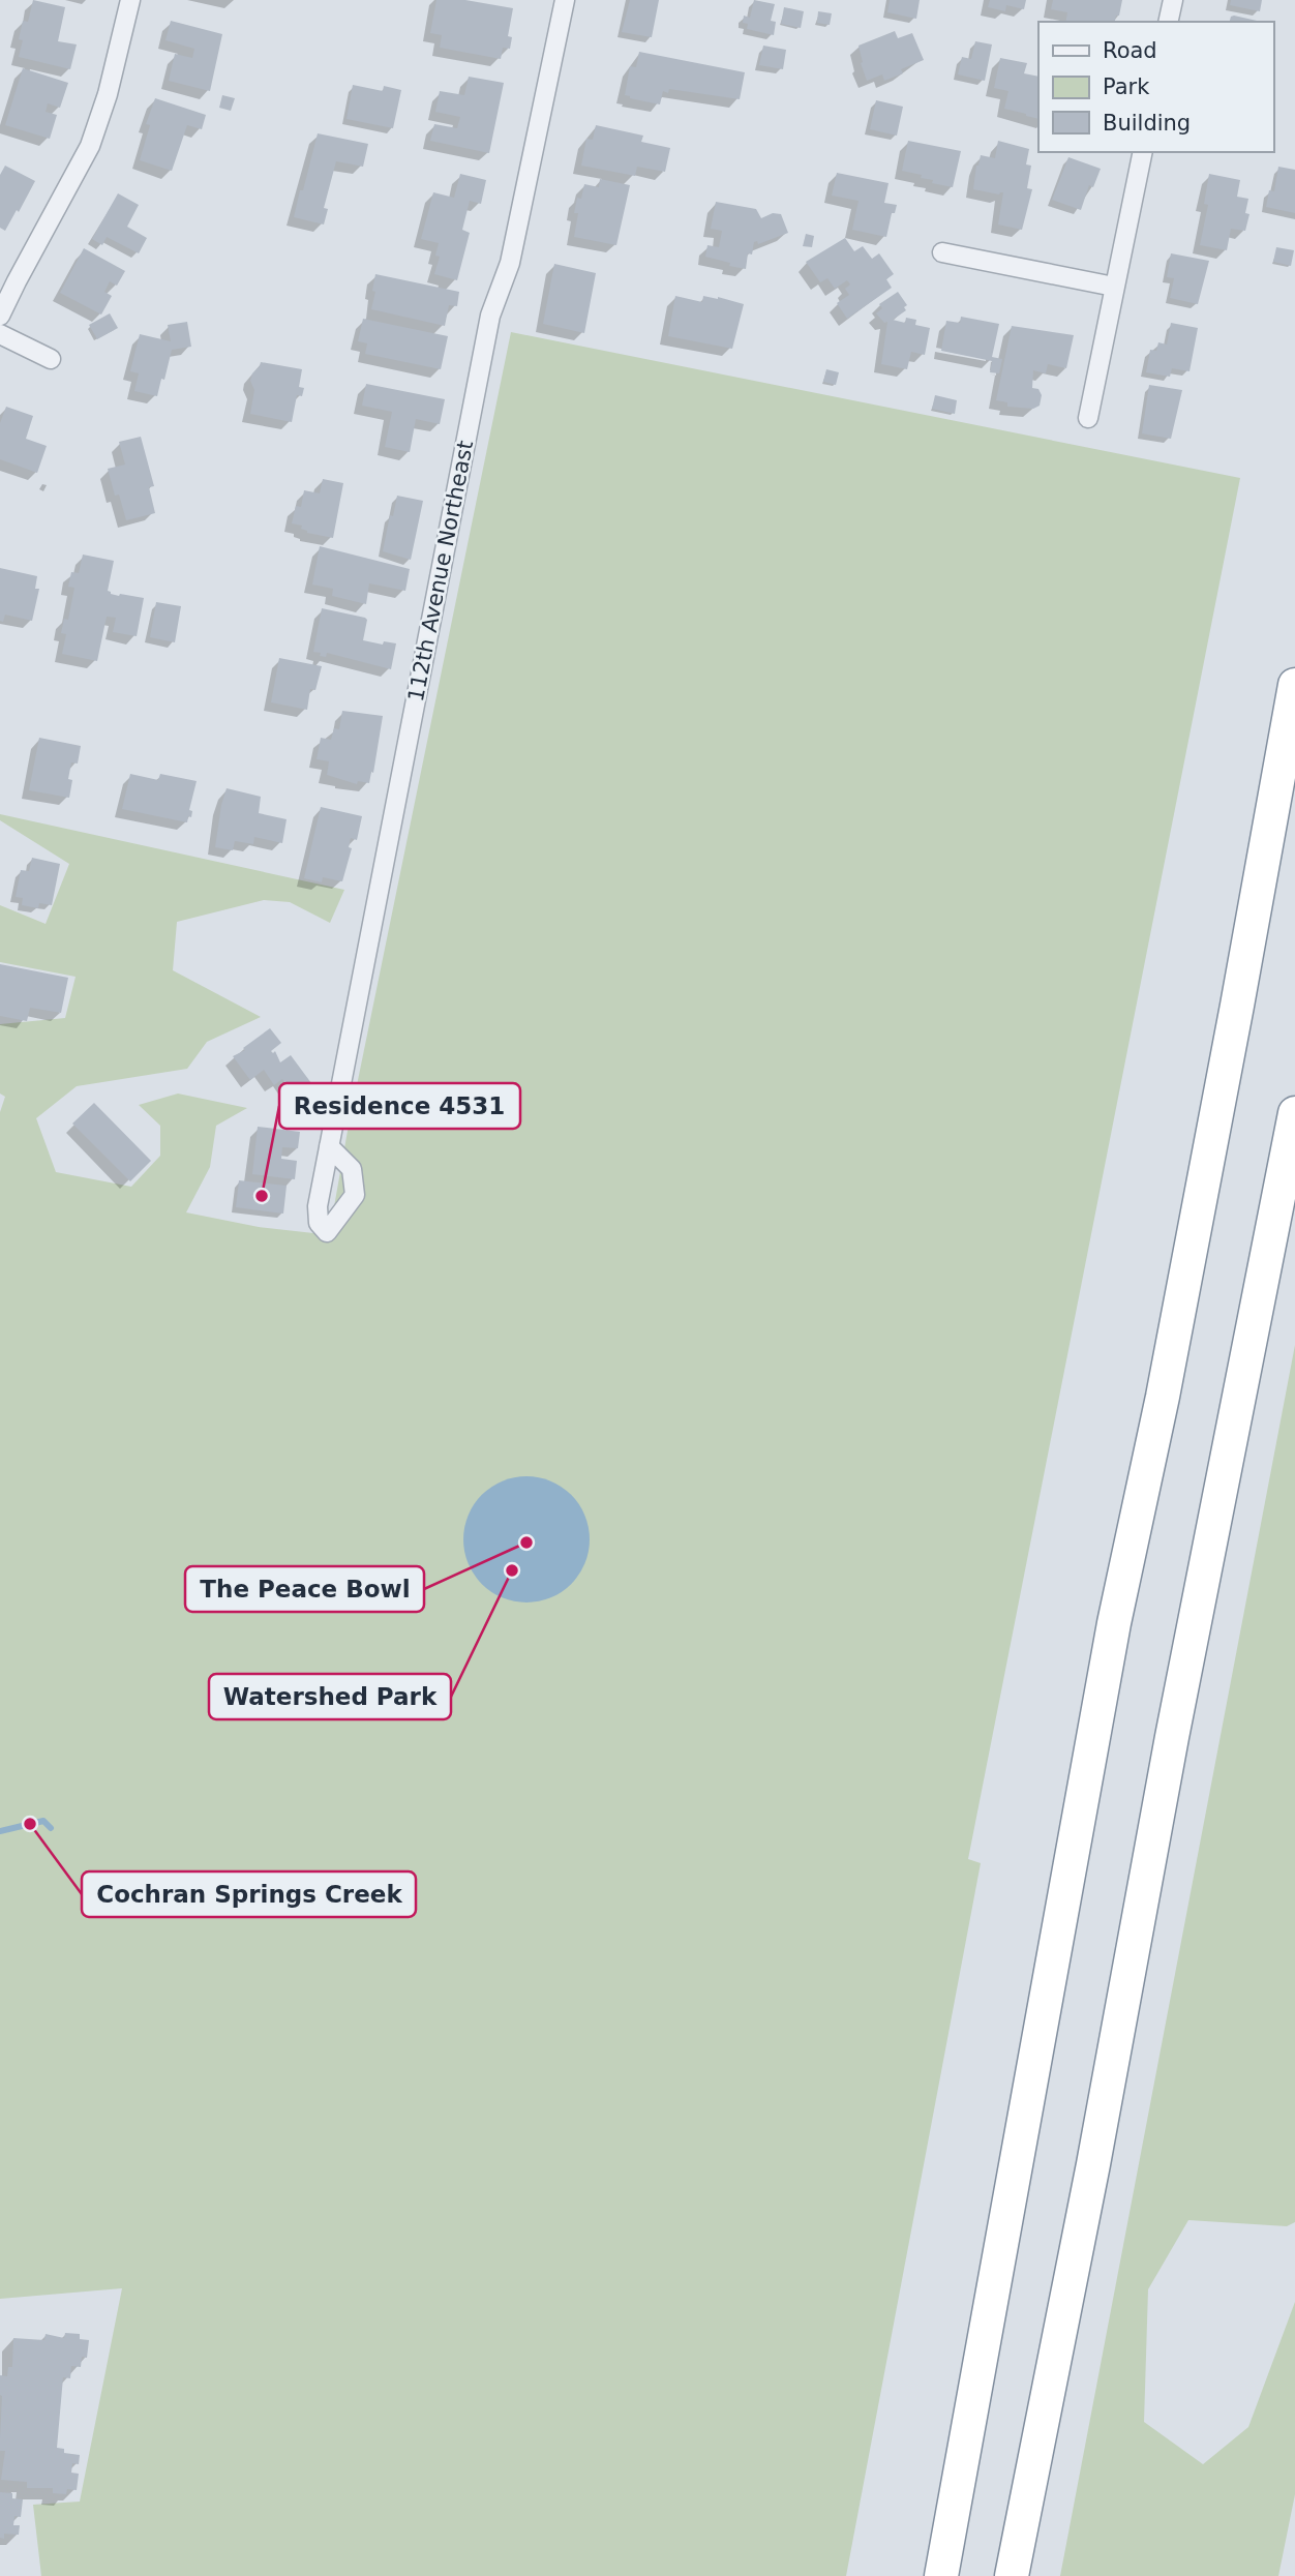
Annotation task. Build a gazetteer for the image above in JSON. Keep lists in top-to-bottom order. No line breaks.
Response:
{"streets":{"street":["112th Avenue Northeast"]},"places":["Residence 4531","The Peace Bowl","Watershed Park","Cochran Springs Creek"],"legend":["Road","Park","Building"]}
